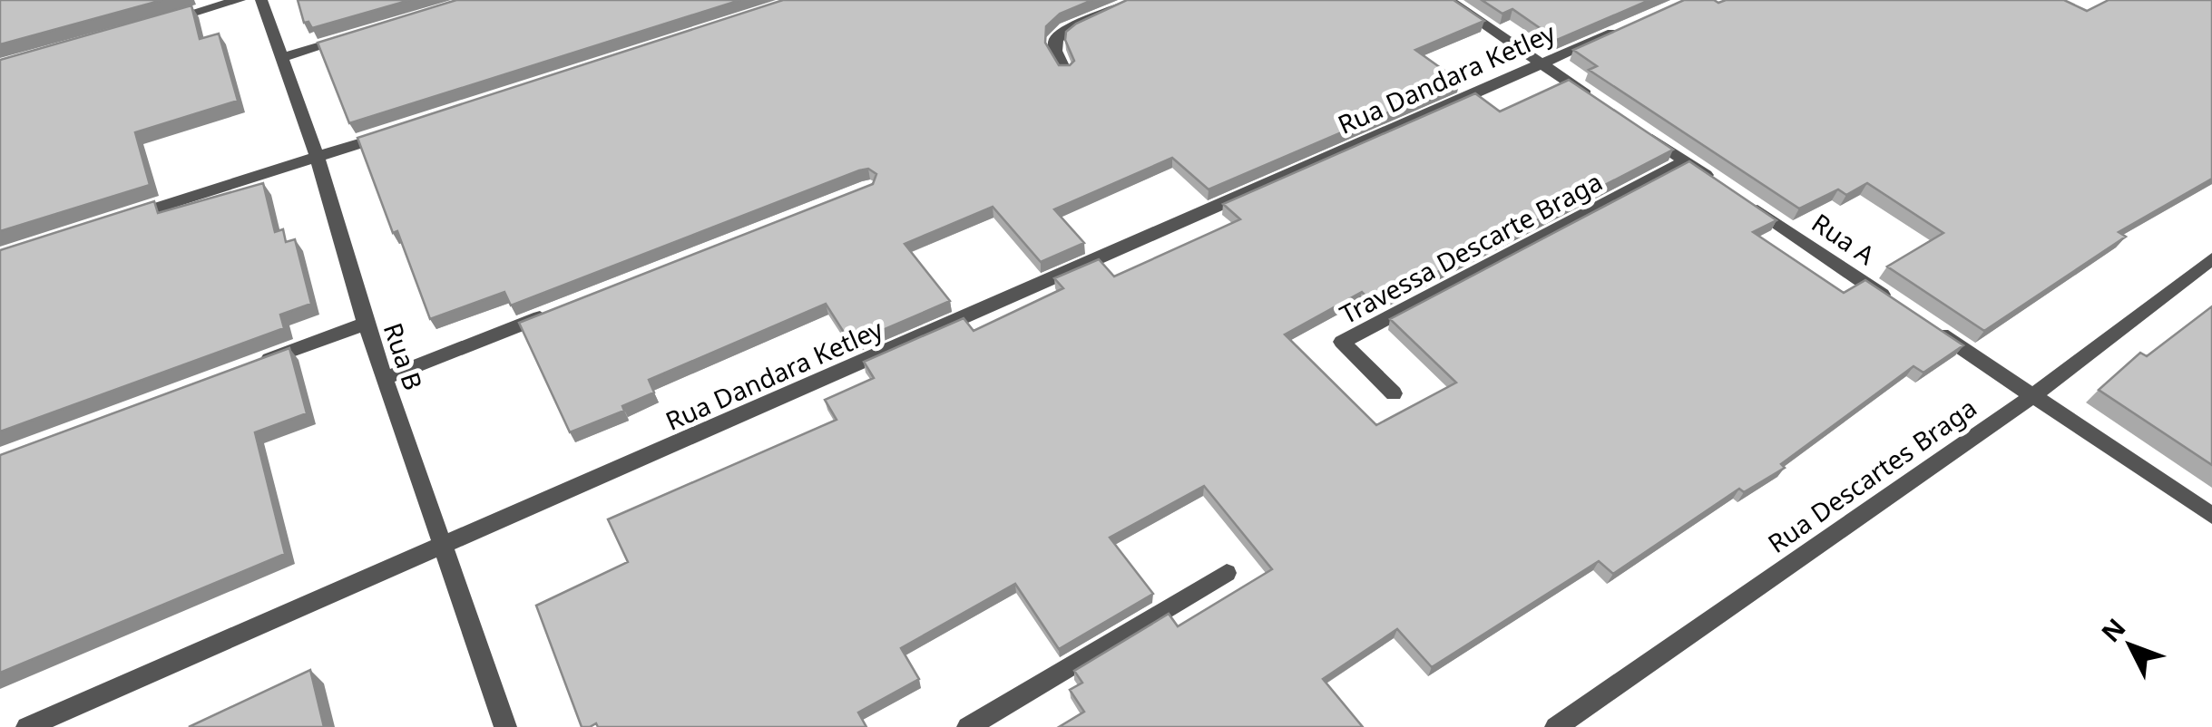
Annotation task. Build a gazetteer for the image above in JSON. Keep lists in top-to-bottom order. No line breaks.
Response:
{"streets":{"street":["Rua Dandara Ketley","Rua A","Travessa Descarte Braga","Rua B","Rua Descartes Braga"]},"crossings":[["Rua Dandara Ketley","Rua B"]],"north":"top left"}
